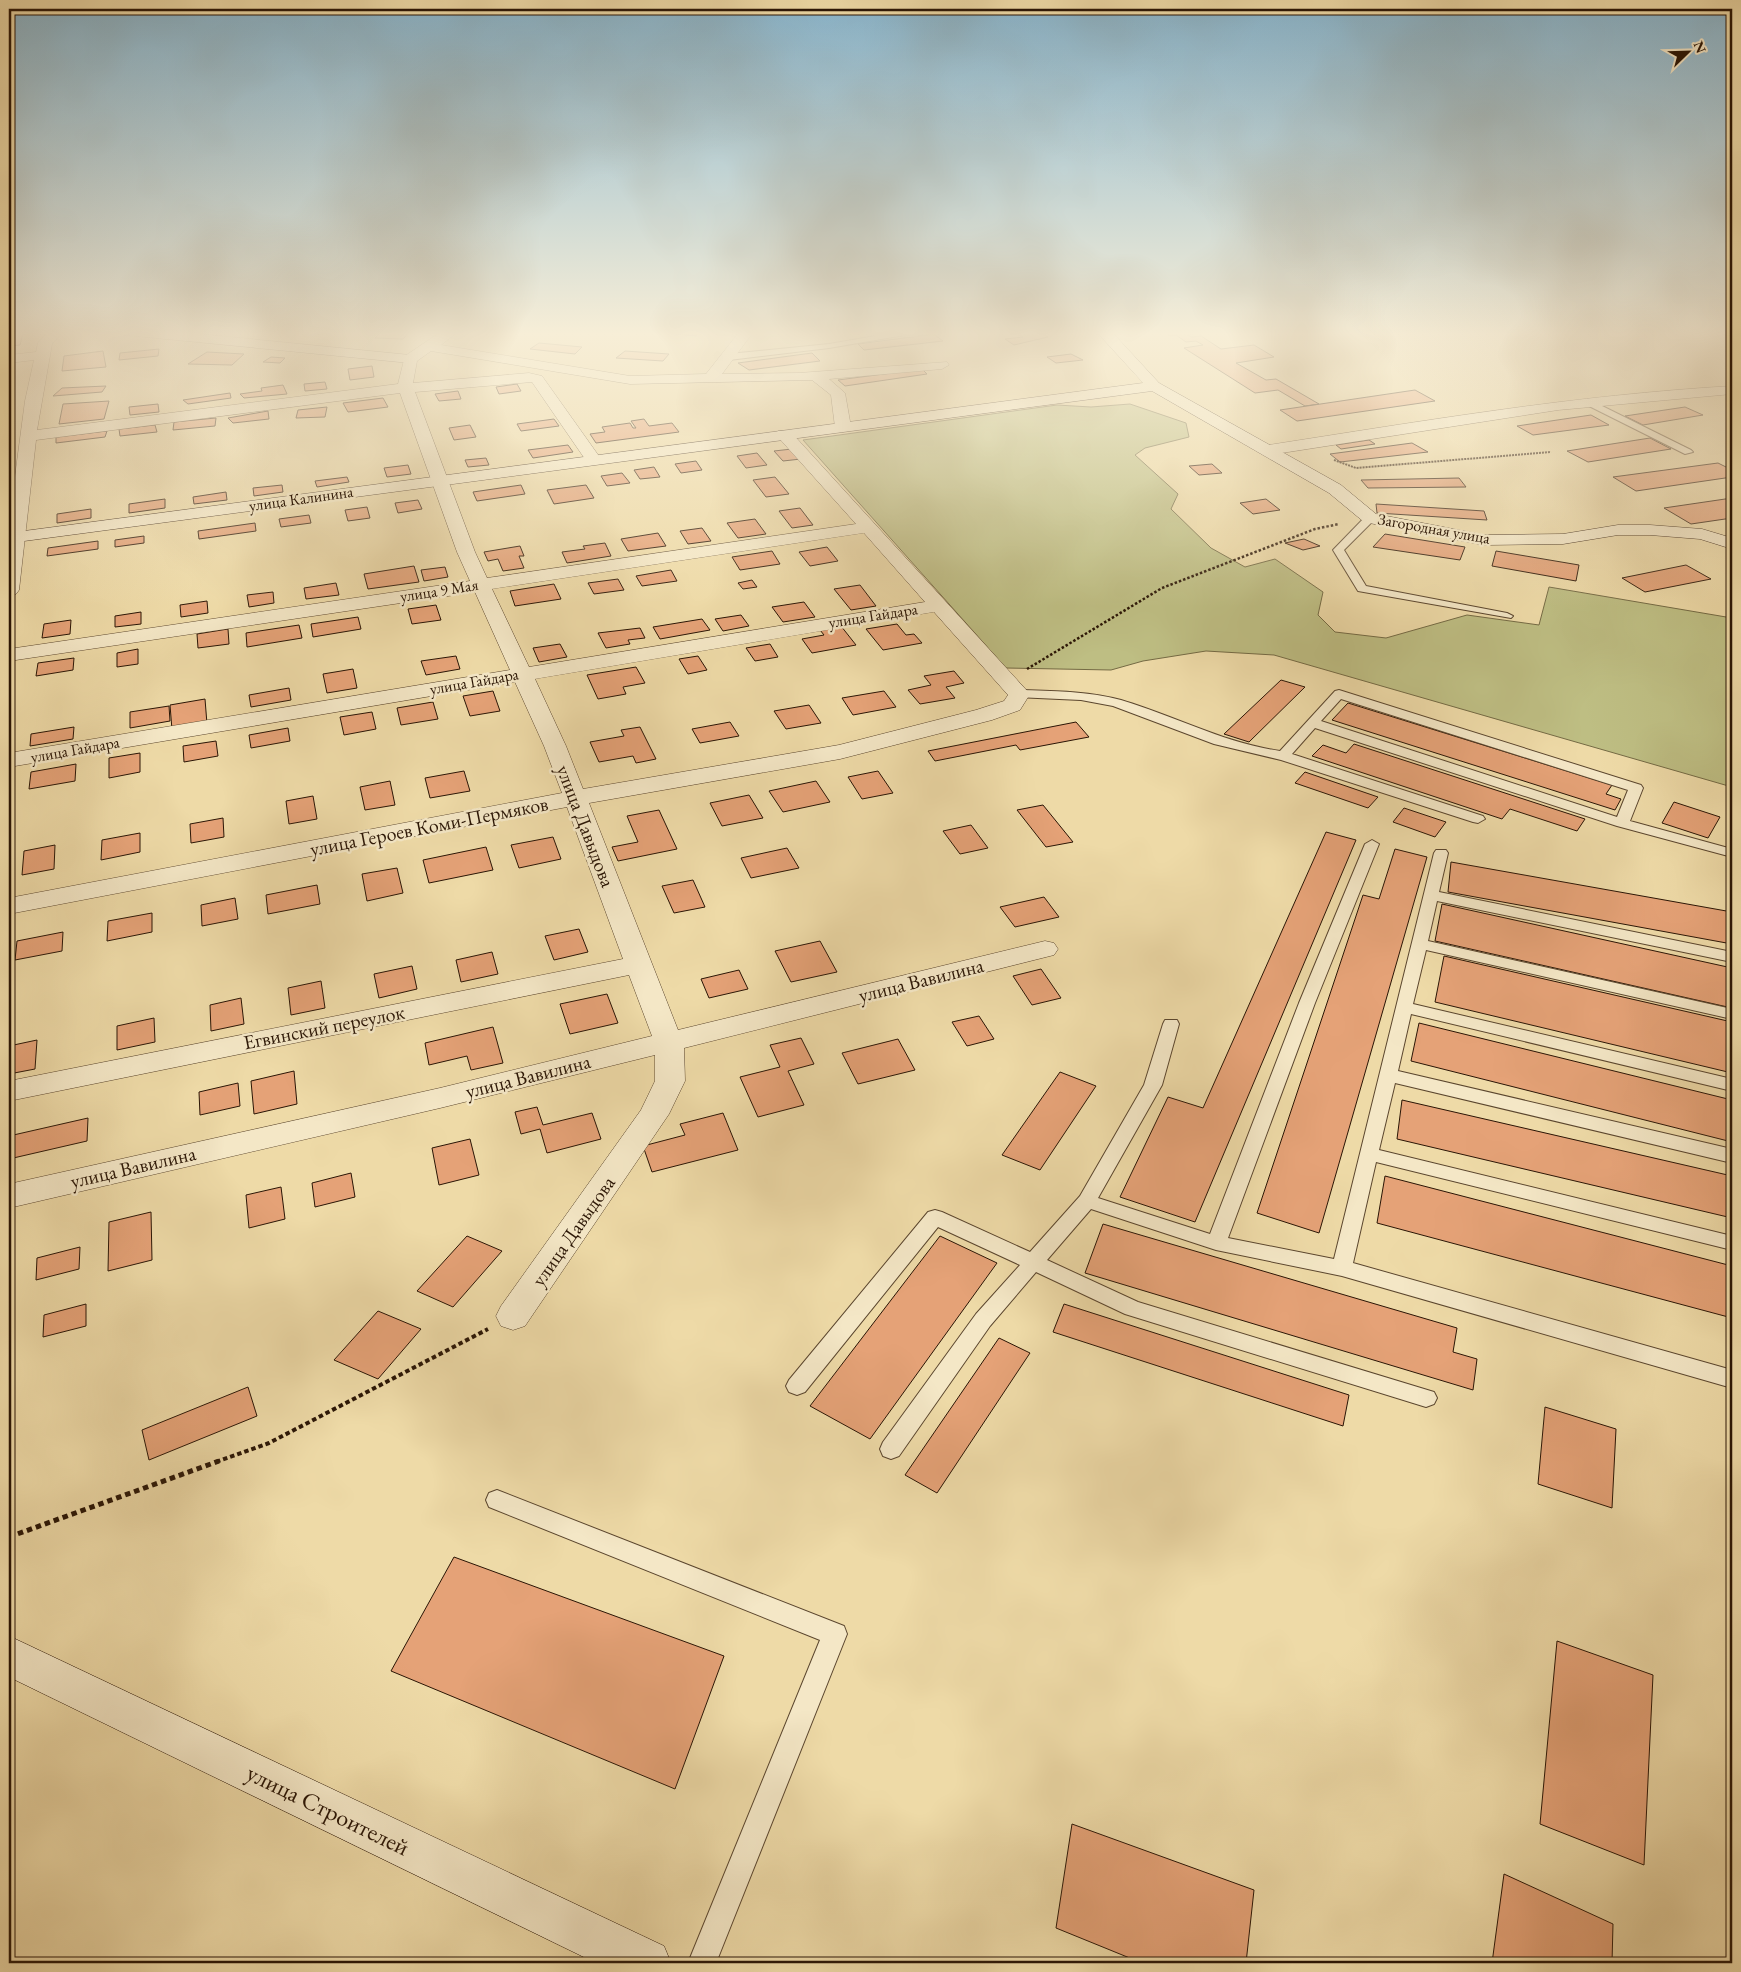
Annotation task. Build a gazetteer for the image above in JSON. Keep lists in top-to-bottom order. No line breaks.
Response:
{"streets":{"street":["улица Калинина","Загородная улица","улица 9 Мая","улица Гайдара","улица Героев Коми-Пермяков","улица Давыдова","улица Вавилина","Егвинский переулок","улица Строителей"]},"crossings":[["улица Калинина","улица Давыдова"],["улица 9 Мая","улица Давыдова"],["улица Гайдара","улица Давыдова"],["улица Героев Коми-Пермяков","улица Давыдова"],["улица Давыдова","улица Вавилина"],["улица Давыдова","Егвинский переулок"]],"north":"top right"}
